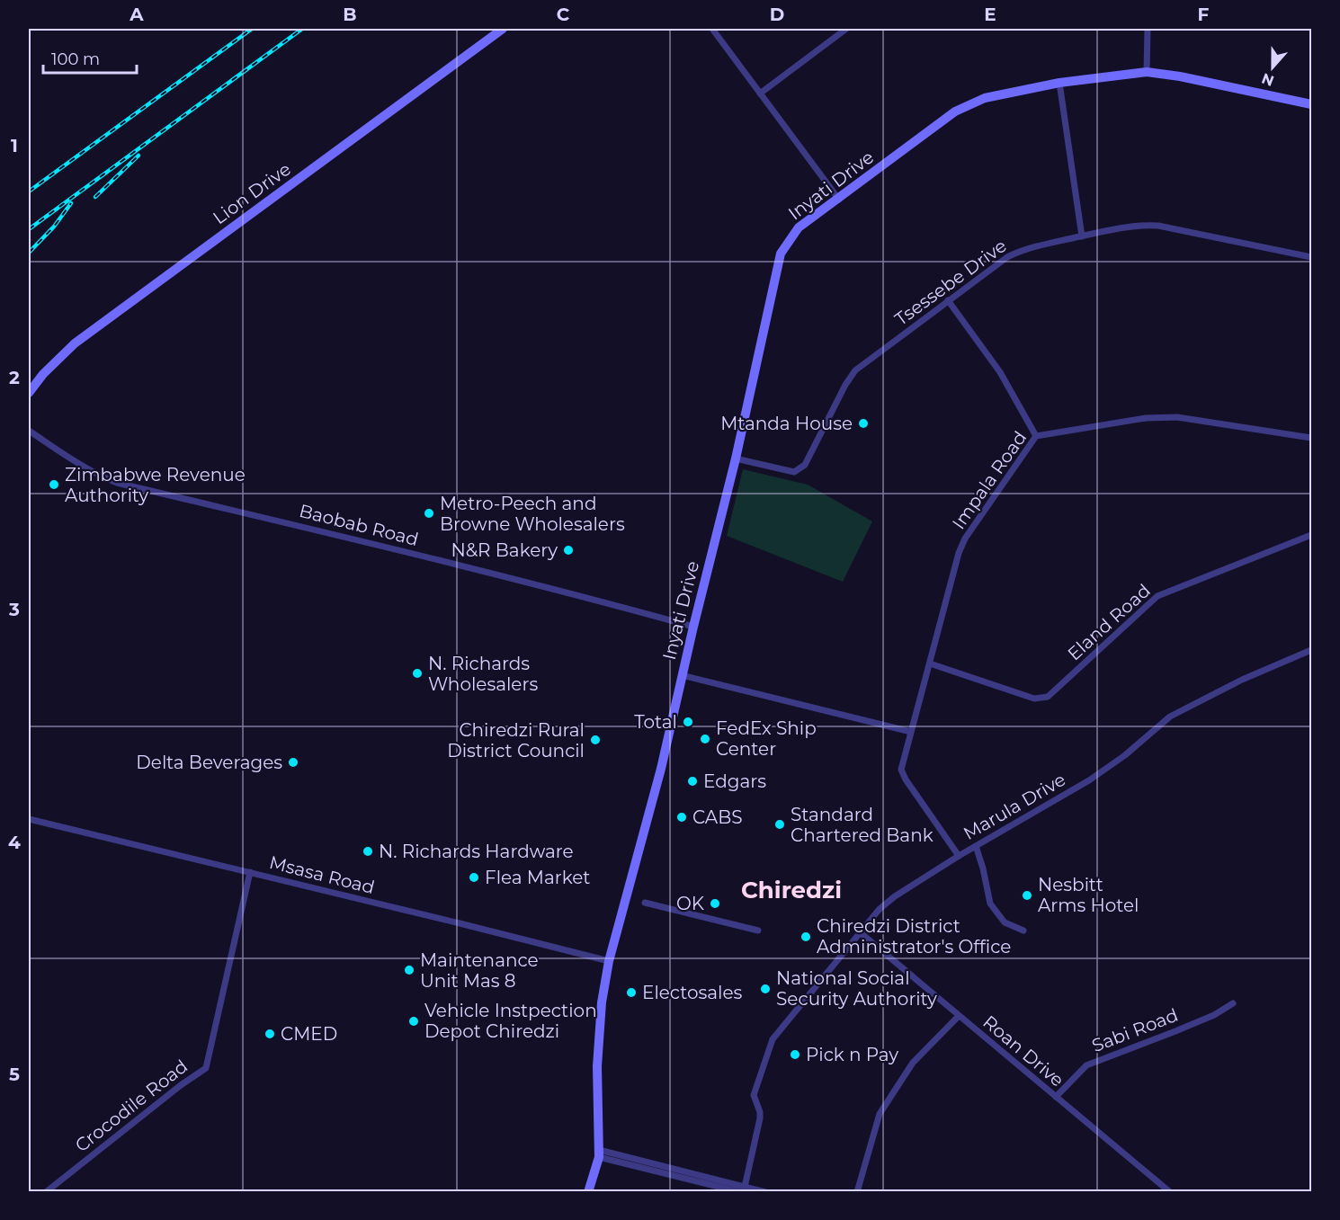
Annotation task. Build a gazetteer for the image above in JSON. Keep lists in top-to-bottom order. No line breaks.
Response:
{"streets":{"street":["Inyati Drive","Lion Drive","Tsessebe Drive","Impala Road","Baobab Road","Eland Road","Marula Drive","Msasa Road","Sabi Road","Roan Drive","Crocodile Road"]},"crossings":[["Inyati Drive","Tsessebe Drive"],["Inyati Drive","Baobab Road"],["Inyati Drive","Msasa Road"],["Impala Road","Eland Road"],["Impala Road","Marula Drive"],["Marula Drive","Roan Drive"],["Msasa Road","Crocodile Road"],["Sabi Road","Roan Drive"]],"districts":["Chiredzi"],"places":["Mtanda House","Zimbabwe Revenue Authority","Metro-Peech and Browne Wholesalers","N&R Bakery","N. Richards Wholesalers","Total","FedEx Ship Center","Chiredzi Rural District Council","Delta Beverages","Edgars","CABS","Standard Chartered Bank","N. Richards Hardware","Flea Market","Nesbitt Arms Hotel","OK","Chiredzi District Administrator's Office","Maintenance Unit Mas 8","National Social Security Authority","Electosales","Vehicle Instpection Depot Chiredzi","CMED","Pick n Pay"],"scale_bar":"100 m","north":"bottom","grid":{"columns":["A","B","C","D","E","F"],"rows":["1","2","3","4","5"]}}
